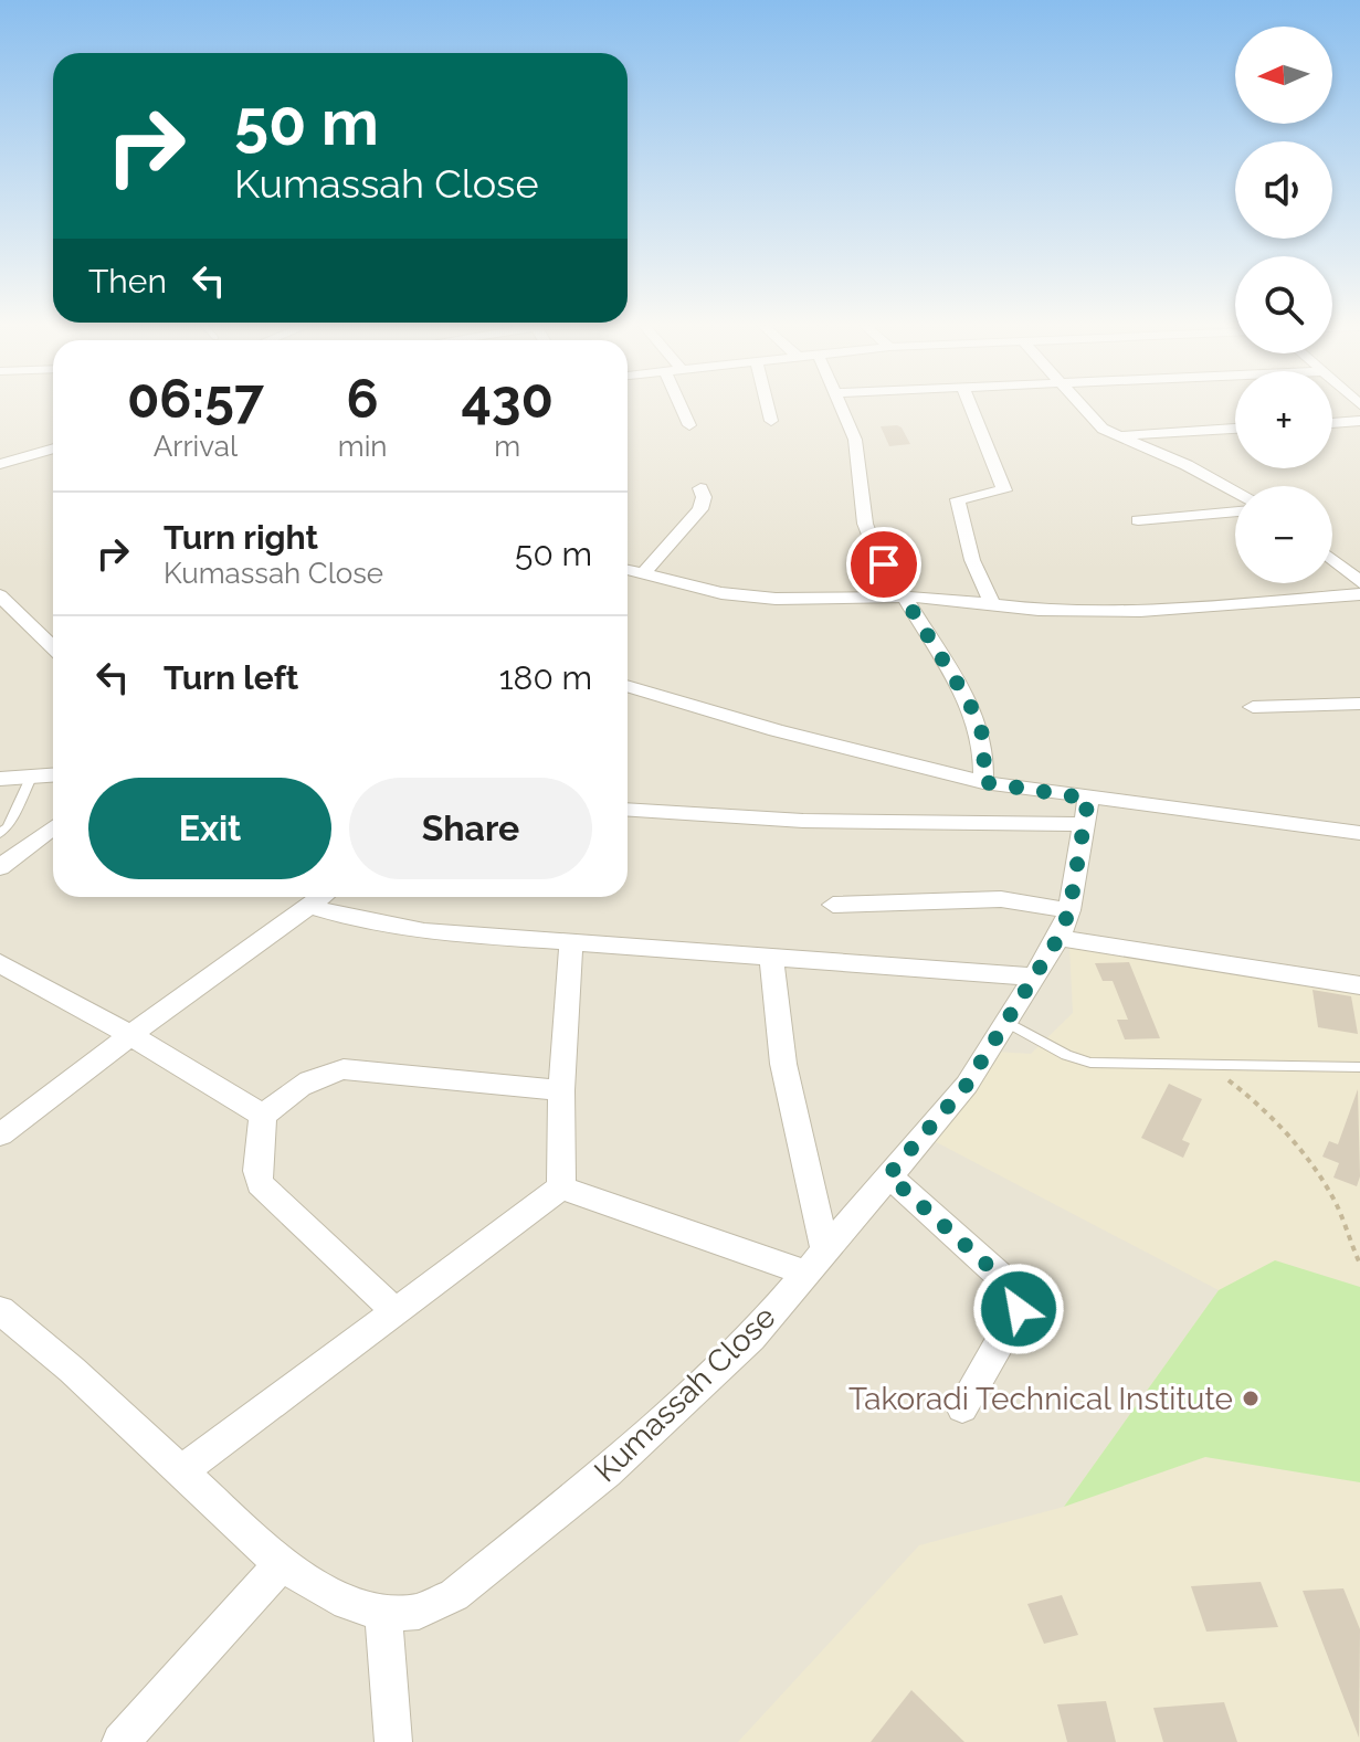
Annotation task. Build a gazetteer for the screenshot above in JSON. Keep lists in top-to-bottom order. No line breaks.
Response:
{"streets":{"street":["Kumassah Close"]},"places":["Takoradi Technical Institute"],"north":"left","page":{"map_buttons":["+","−"],"turn":["50 m","Kumassah Close"],"then":"Then","eta":["06:57","Arrival","6","min","430","m"],"list":[{"name":"Turn right","note":"Kumassah Close","value":"50 m"},{"name":"Turn left","value":"180 m"}],"buttons":["Exit","Share"]}}
